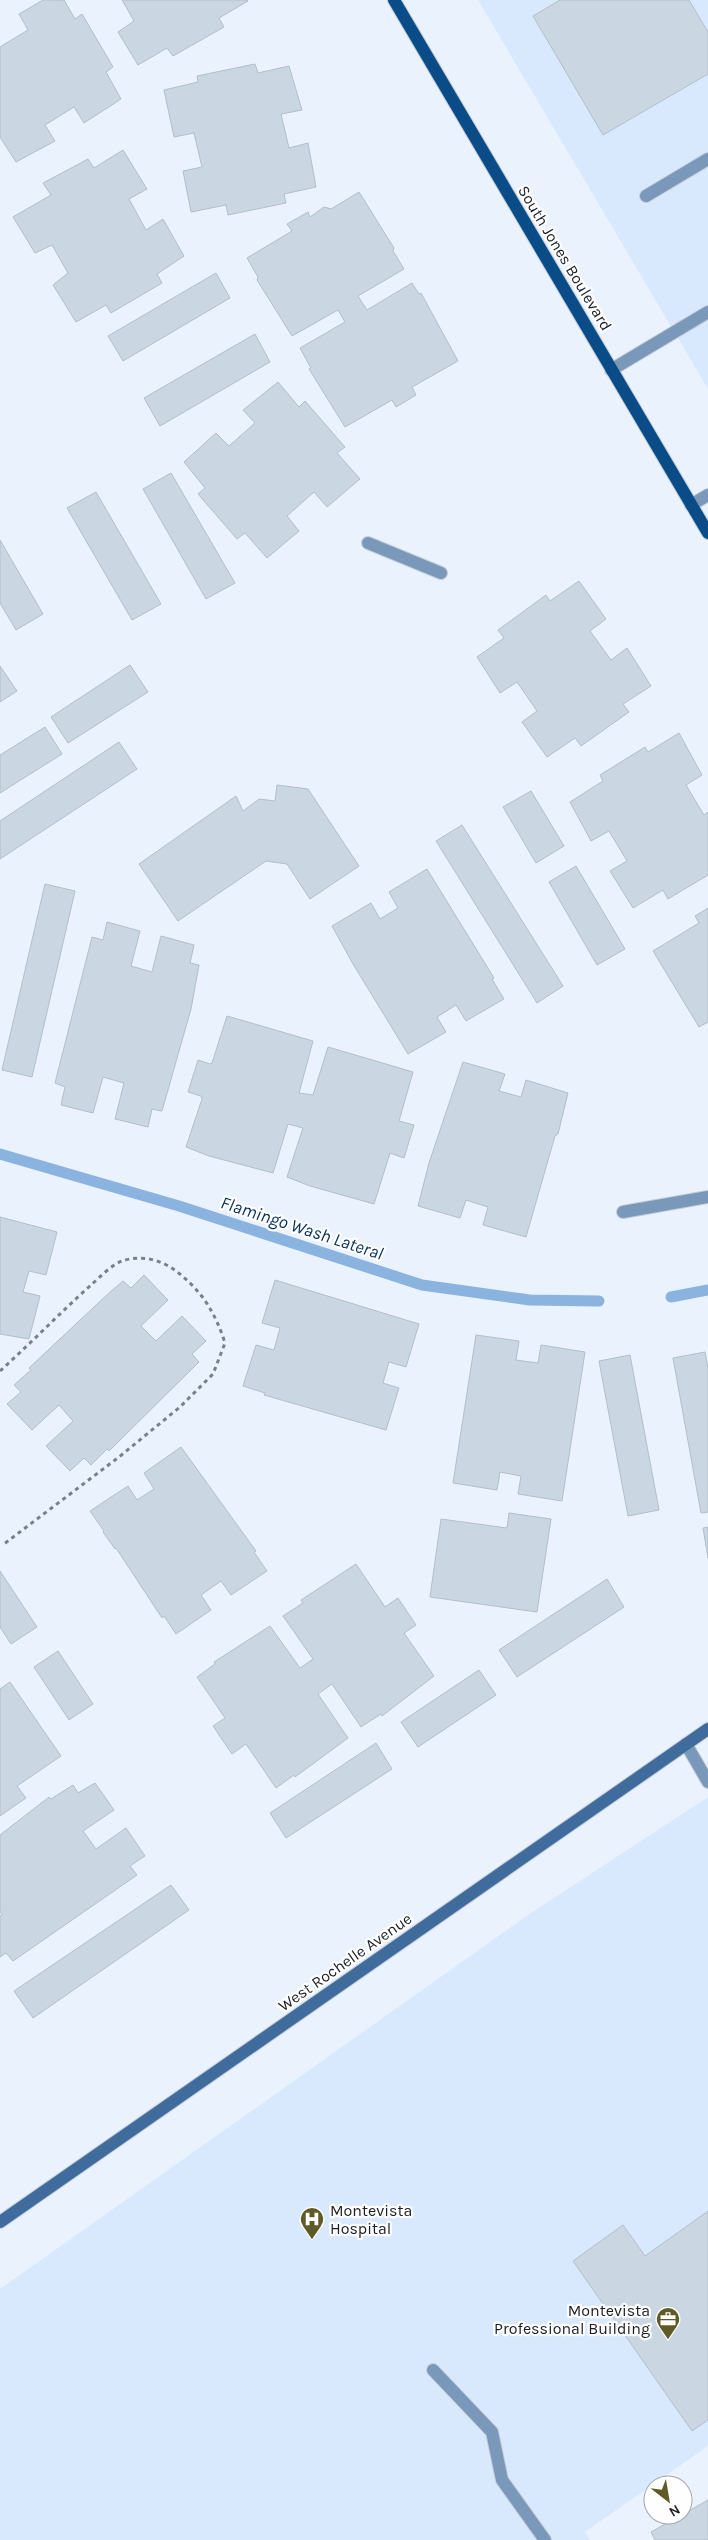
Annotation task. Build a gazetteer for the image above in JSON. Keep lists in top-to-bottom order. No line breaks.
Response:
{"streets":{"main road":["South Jones Boulevard"],"street":["West Rochelle Avenue"]},"water":["Flamingo Wash Lateral"],"places":{"hospital":["Montevista Hospital"],"office":["Montevista Professional Building"]},"north":"bottom right"}
